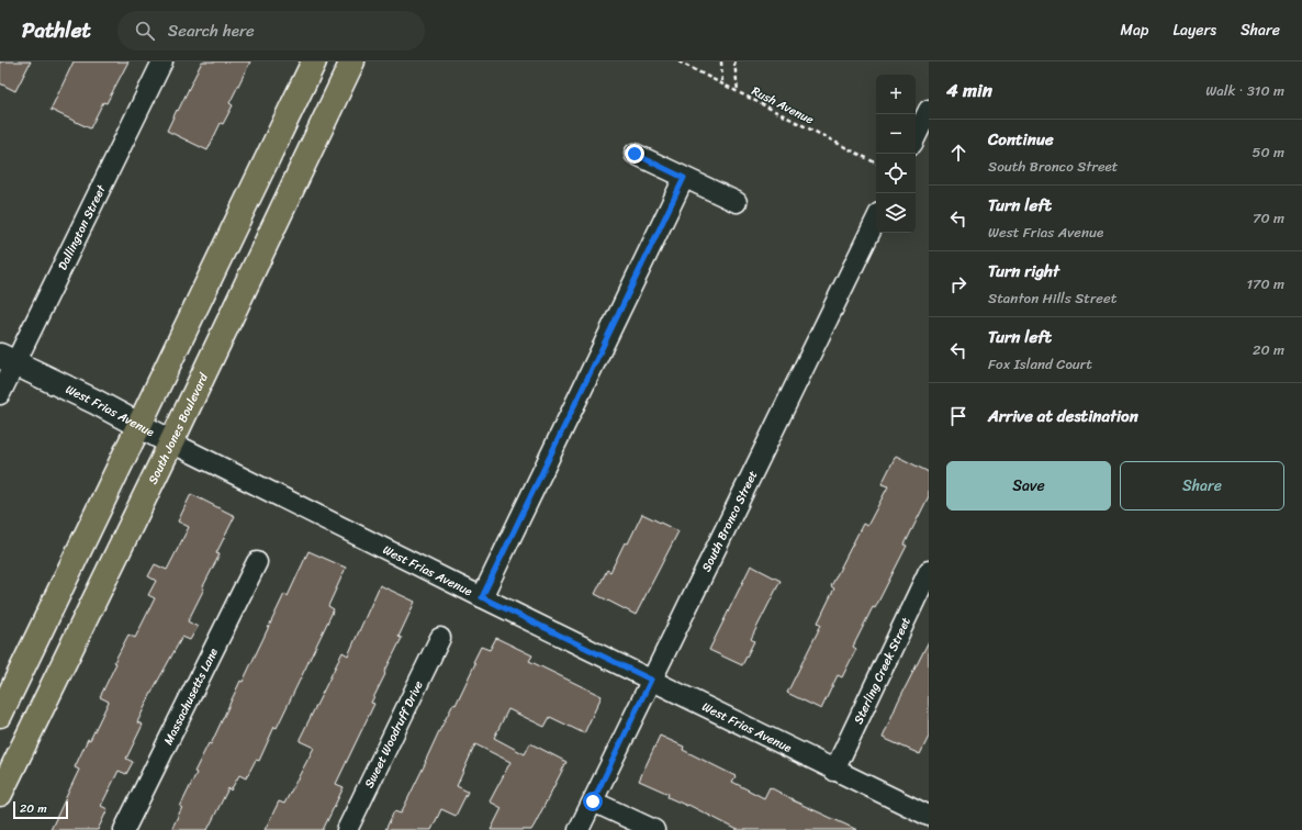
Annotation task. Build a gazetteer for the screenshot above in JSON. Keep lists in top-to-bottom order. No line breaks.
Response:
{"streets":{"main road":["South Jones Boulevard"],"street":["Dallington Street","West Frias Avenue","South Bronco Street","Sterling Creek Street","Massachusetts Lane","Sweet Woodruff Drive"],"path":["Rush Avenue"]},"crossings":[["Dallington Street","West Frias Avenue"],["West Frias Avenue","South Jones Boulevard"],["West Frias Avenue","South Bronco Street"],["West Frias Avenue","Sterling Creek Street"]],"scale_bar":"20 m","page":{"header":"Pathlet","search":"Search here","nav":["Map","Layers","Share"],"heading":["4 min","Walk · 310 m"],"map_buttons":["+","−"],"list":[["Continue","South Bronco Street","50 m"],["Turn left","West Frias Avenue","70 m"],["Turn right","Stanton Hills Street","170 m"],["Turn left","Fox Island Court","20 m"],"Arrive at destination"],"buttons":["Save","Share"],"scale":"20 m"}}
